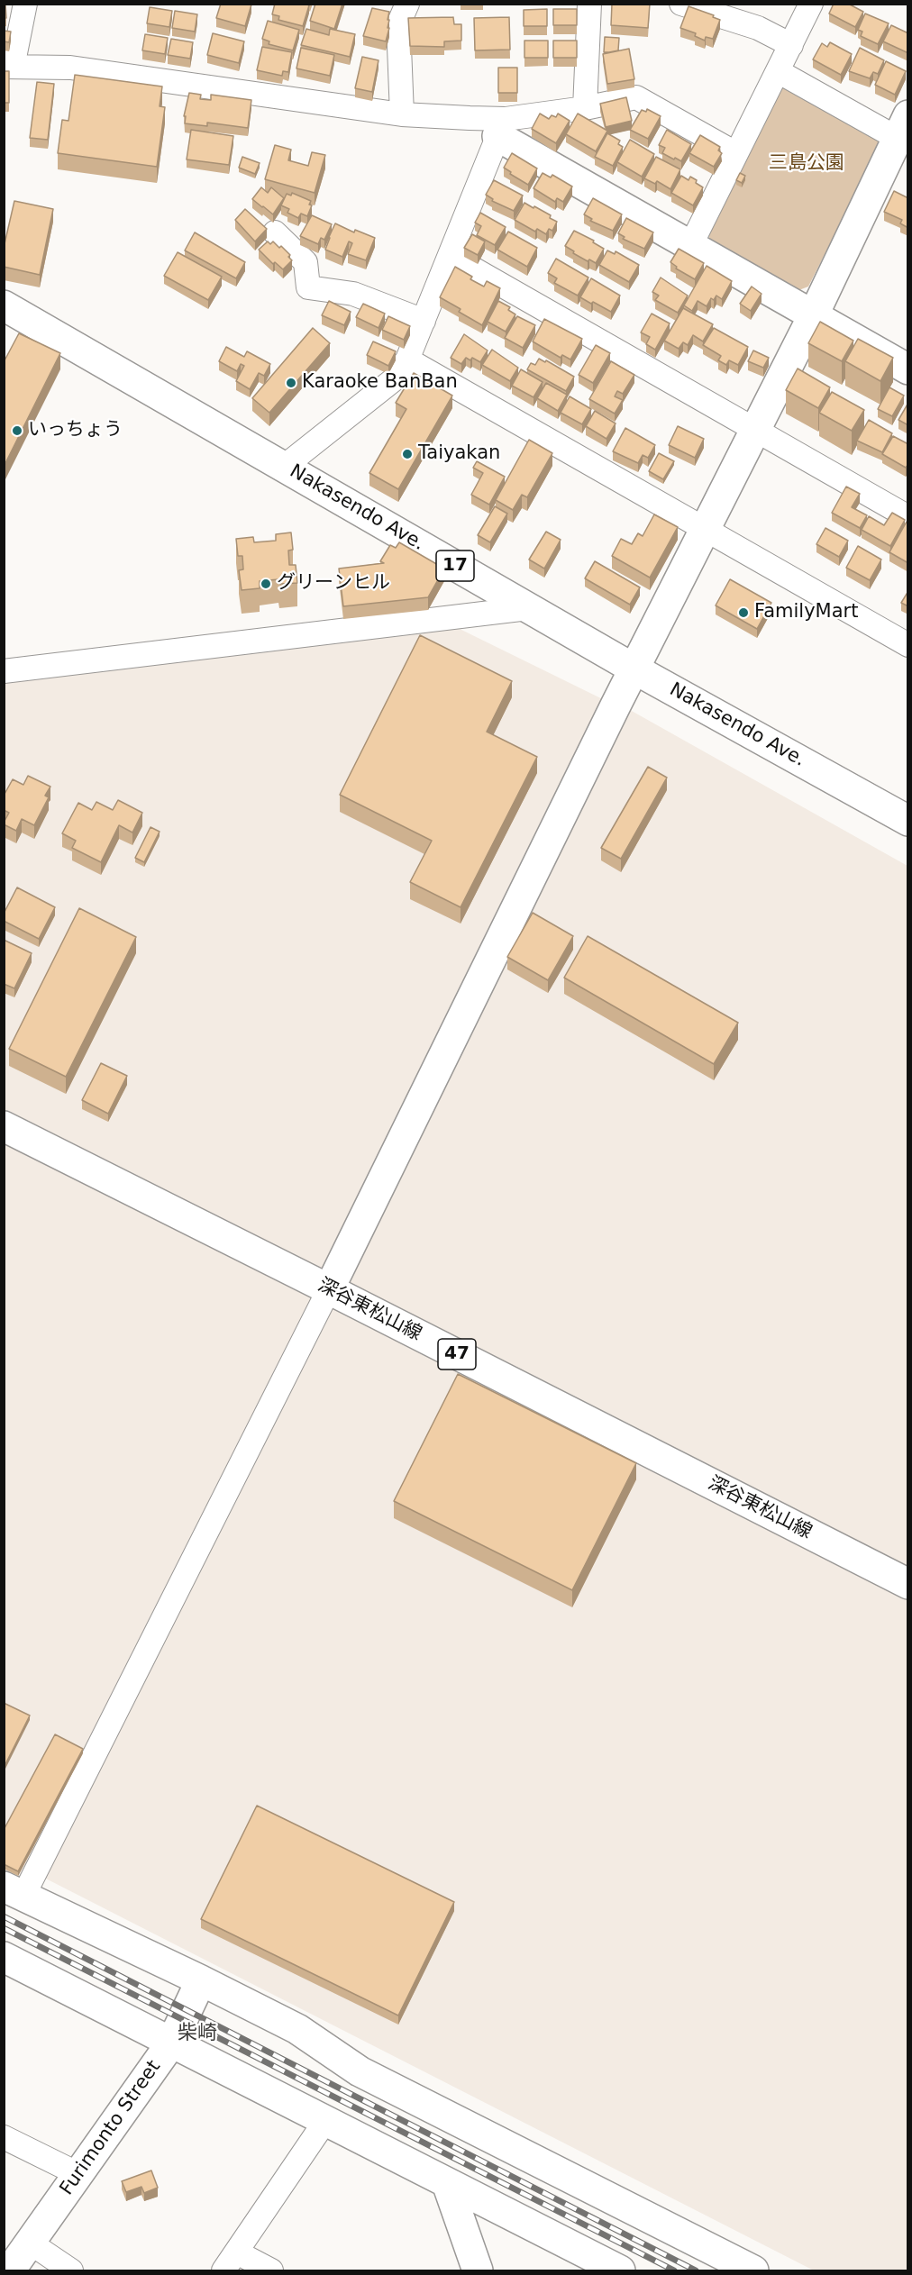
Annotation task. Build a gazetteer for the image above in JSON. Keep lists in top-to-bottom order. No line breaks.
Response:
{"streets":{"main road":["Nakasendo Ave.","17","深谷東松山線","47","Furimonto Street"]},"districts":["柴崎"],"parks":["三島公園"],"places":["Karaoke BanBan","いっちょう","Taiyakan","グリーンヒル","FamilyMart"]}
